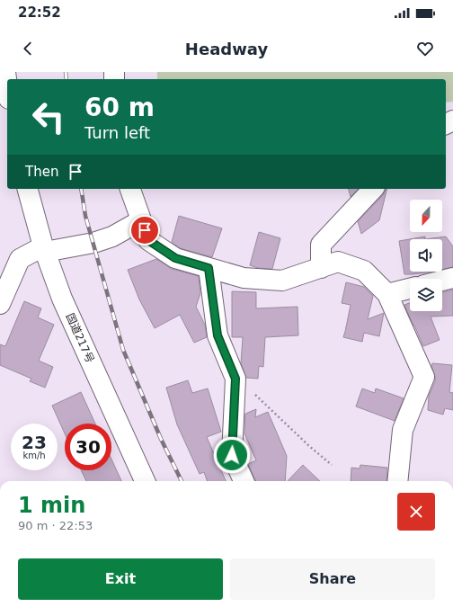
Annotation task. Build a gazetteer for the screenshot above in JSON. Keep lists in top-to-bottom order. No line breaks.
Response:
{"streets":{"main road":["国道217号"]},"north":"bottom","page":{"status":"22:52","header":"Headway","turn":["60 m","Turn left"],"then":"Then","speed":"23 km/h","limit":"30","heading":["1 min","90 m · 22:53"],"buttons":["Exit","Share"]}}
